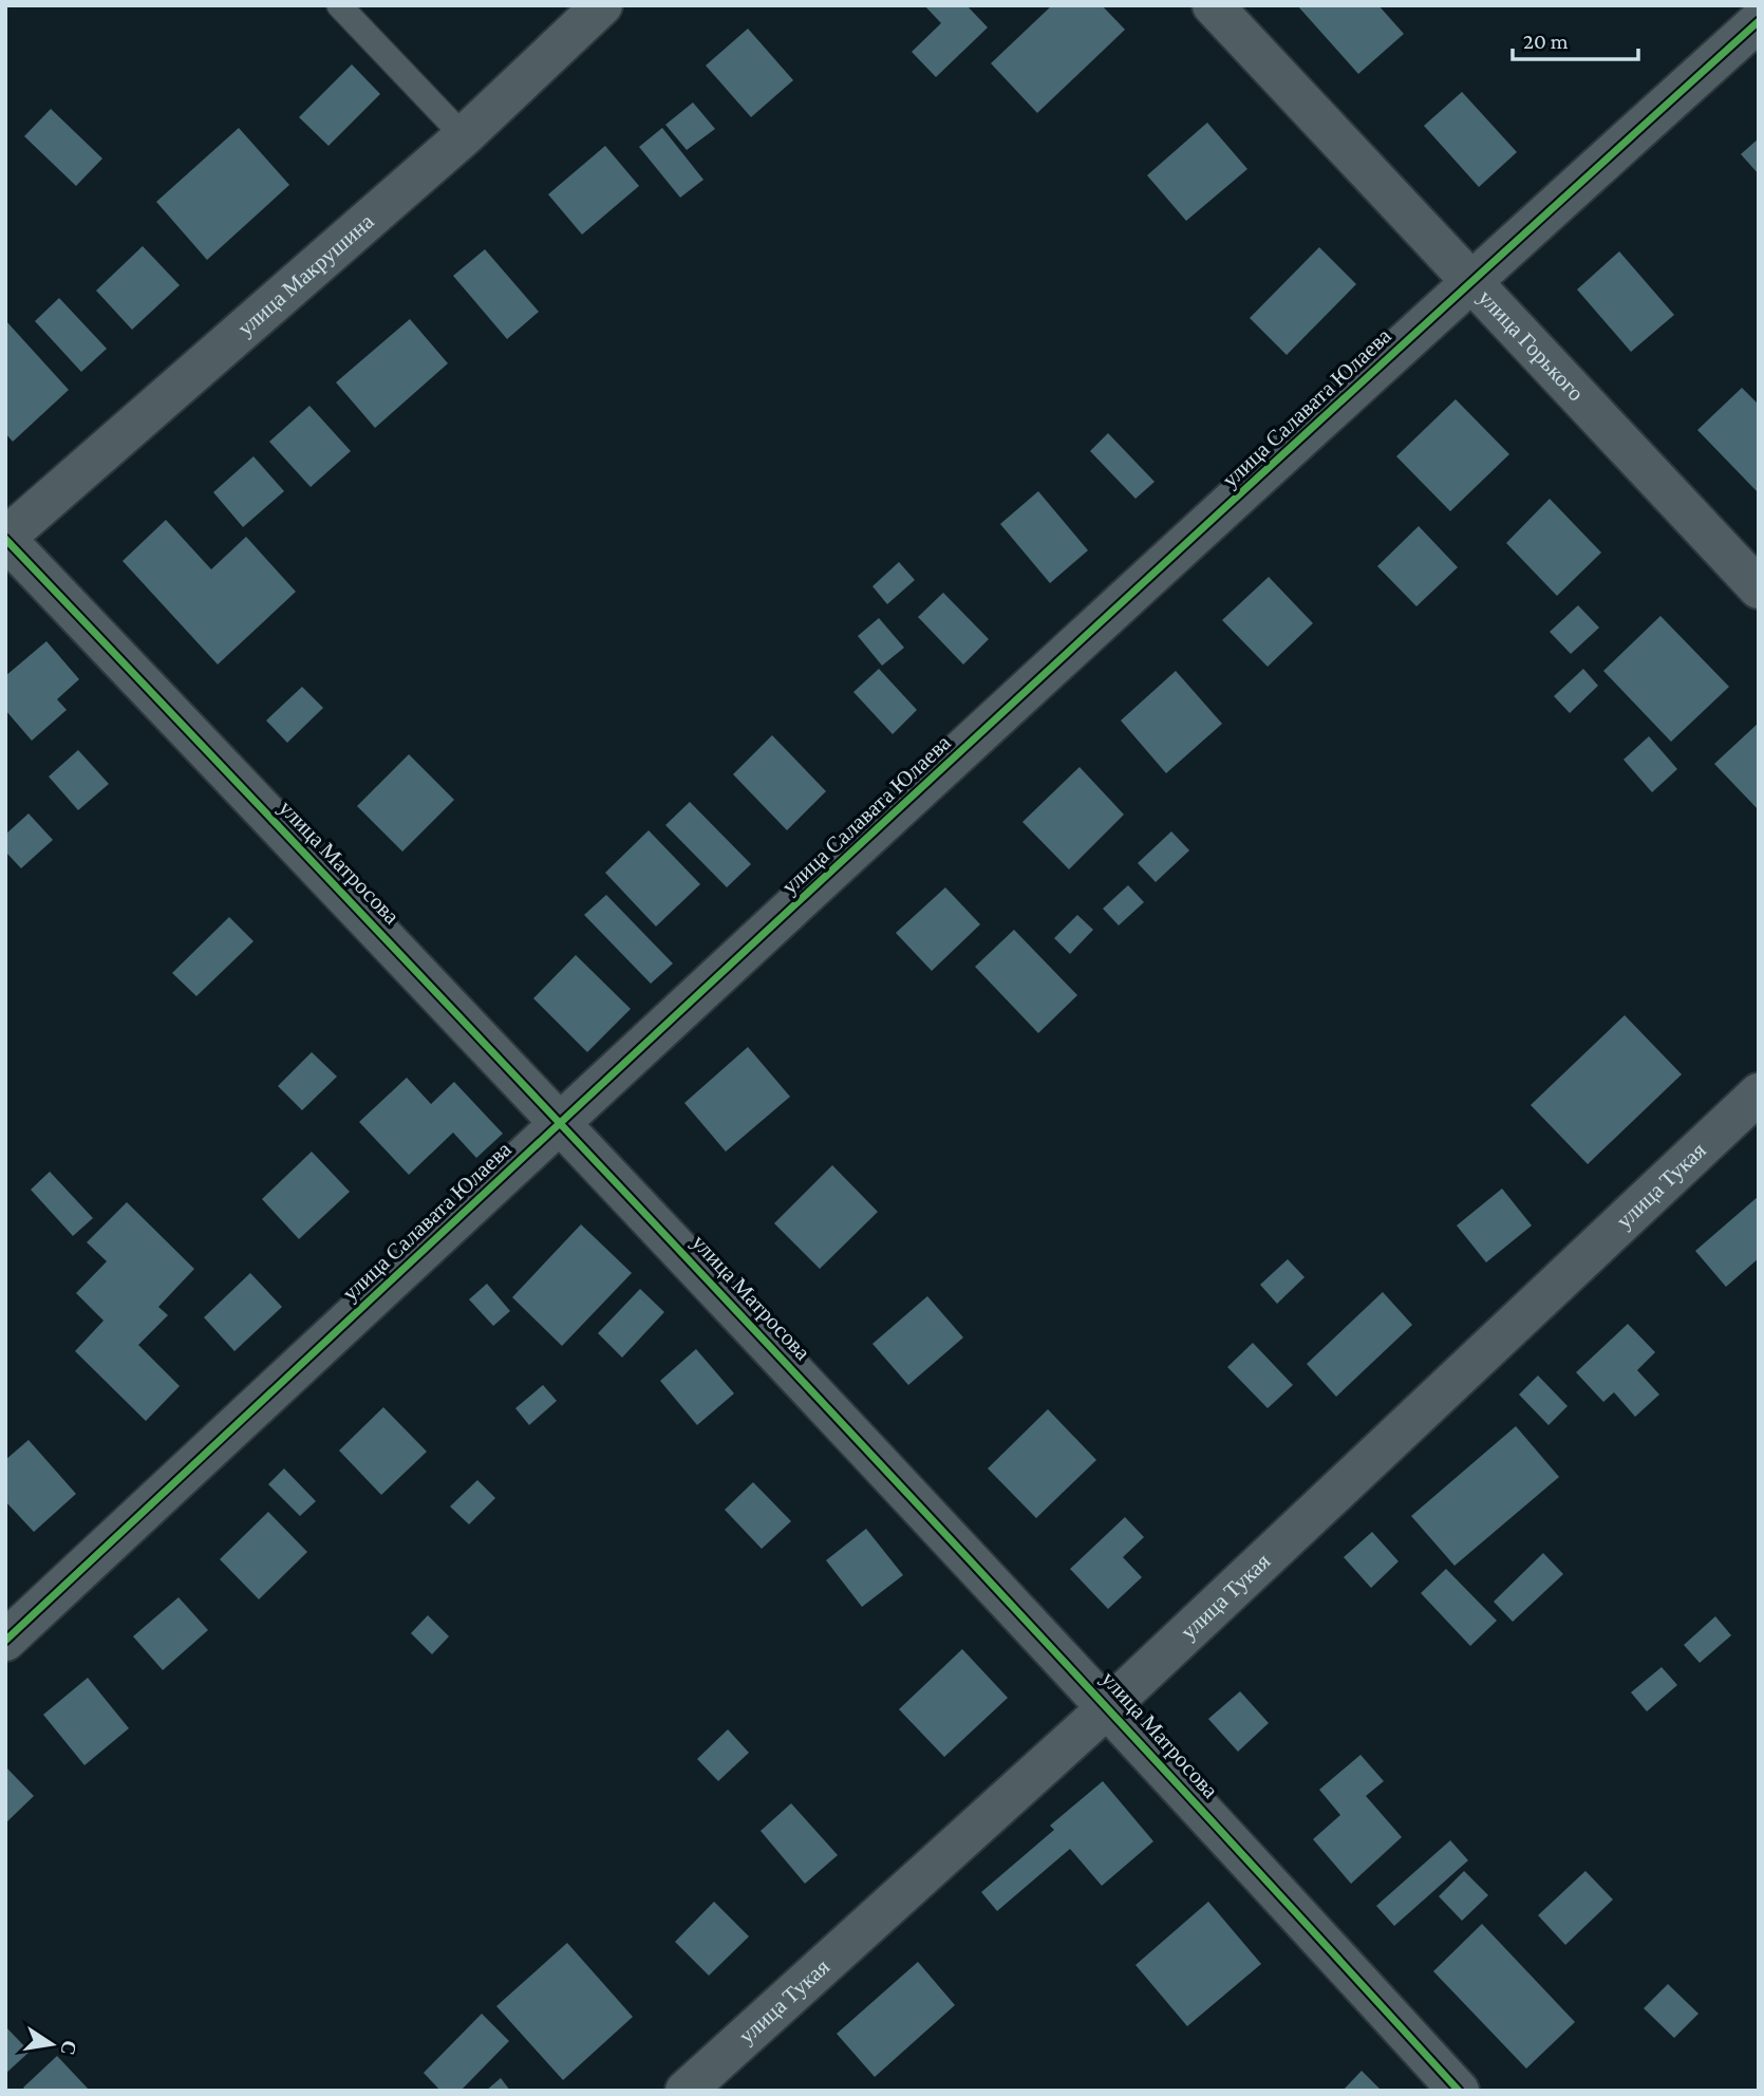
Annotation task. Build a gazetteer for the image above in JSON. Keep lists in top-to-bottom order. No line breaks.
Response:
{"streets":{"street":["улица Макрушина","улица Горького","улица Салавата Юлаева","улица Матросова","улица Тукая"]},"crossings":[["улица Макрушина","улица Матросова"],["улица Горького","улица Салавата Юлаева"],["улица Салавата Юлаева","улица Матросова"],["улица Матросова","улица Тукая"]],"scale_bar":"20 m","north":"right"}
